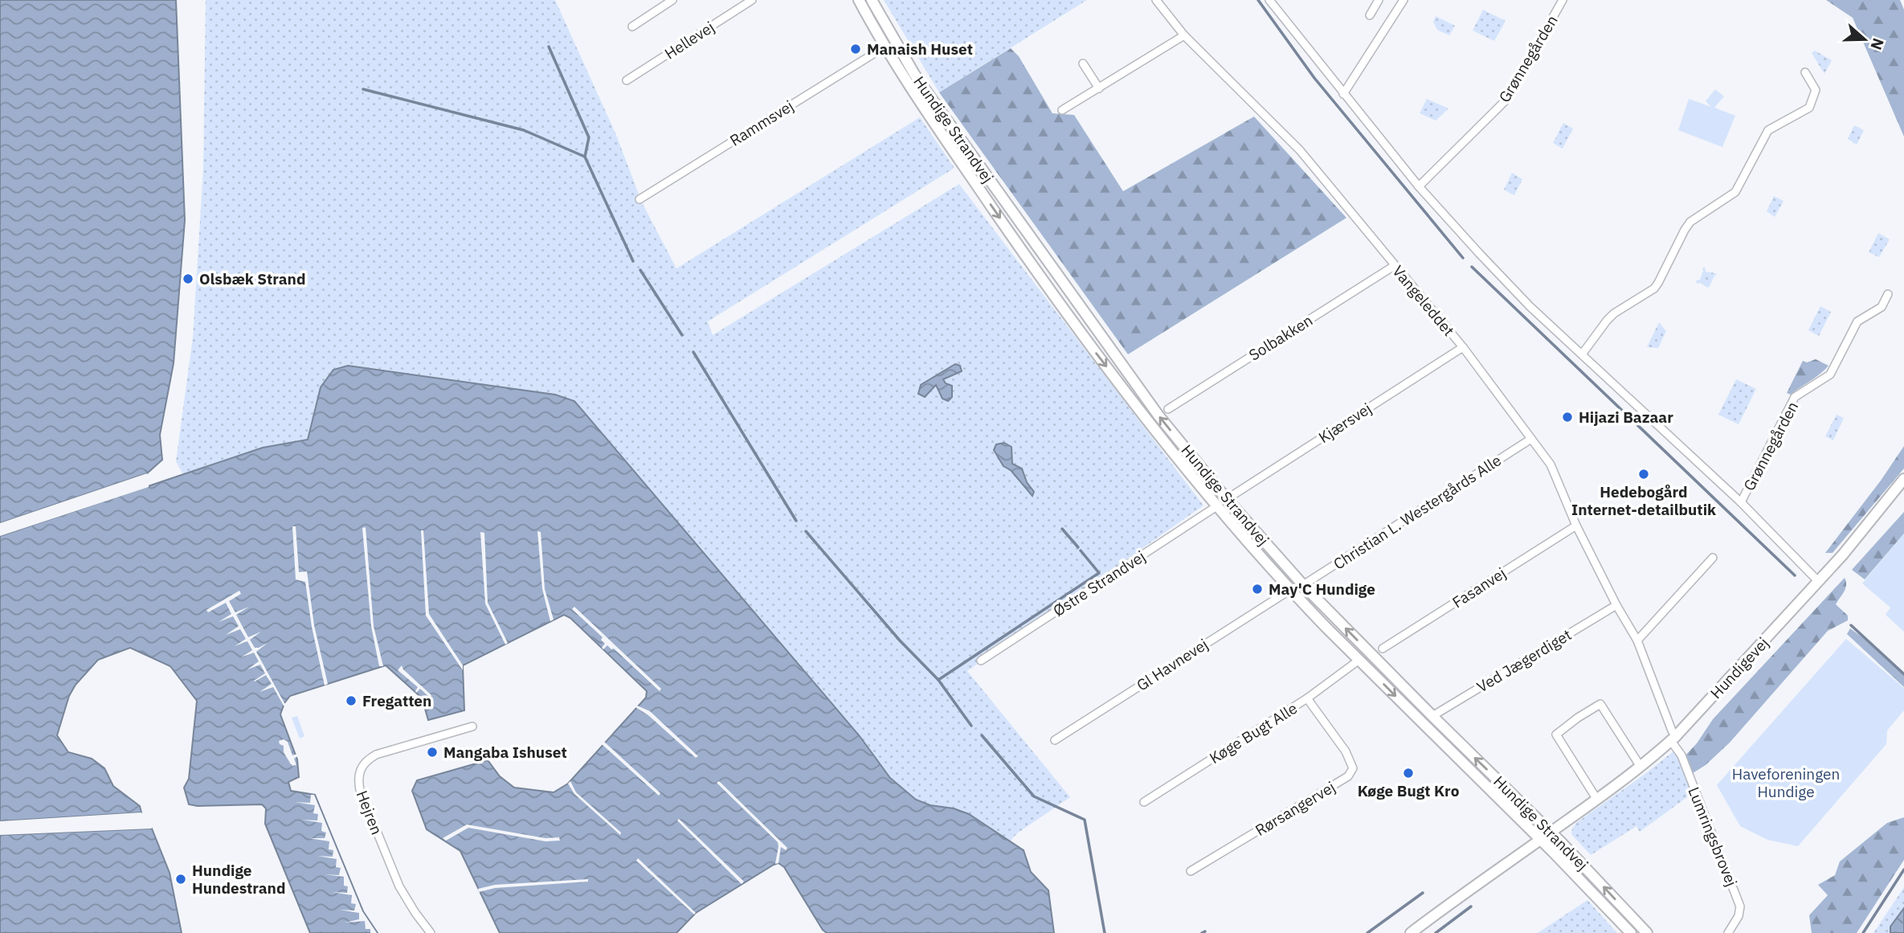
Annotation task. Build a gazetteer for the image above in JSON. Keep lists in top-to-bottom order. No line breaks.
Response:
{"streets":{"main road":["Hundige Strandvej","Hundigevej"],"street":["Hellevej","Grønnegården","Rammsvej","Vangeleddet","Solbakken","Kjærsvej","Christian L. Westergårds Alle","Østre Strandvej","Fasanvej","Ved Jægerdiget","Gl Havnevej","Køge Bugt Alle","Rørsangervej","Hejren","Lumringsbrovej"]},"crossings":[["Grønnegården","Hundigevej"],["Rammsvej","Hundige Strandvej"],["Hundige Strandvej","Kjærsvej"],["Hundige Strandvej","Christian L. Westergårds Alle"],["Hundige Strandvej","Østre Strandvej"],["Hundige Strandvej","Ved Jægerdiget"],["Hundige Strandvej","Gl Havnevej"],["Hundige Strandvej","Hundigevej"],["Hundige Strandvej","Køge Bugt Alle"],["Vangeleddet","Solbakken"],["Vangeleddet","Kjærsvej"],["Vangeleddet","Christian L. Westergårds Alle"],["Vangeleddet","Fasanvej"],["Vangeleddet","Ved Jægerdiget"],["Vangeleddet","Hundigevej"],["Vangeleddet","Lumringsbrovej"],["Hundigevej","Lumringsbrovej"],["Køge Bugt Alle","Rørsangervej"]],"parks":["Haveforeningen Hundige"],"places":["Manaish Huset","Olsbæk Strand","Hijazi Bazaar","Hedebogård Internet-detailbutik","May'C Hundige","Fregatten","Mangaba Ishuset","Køge Bugt Kro","Hundige Hundestrand"],"north":"right"}
